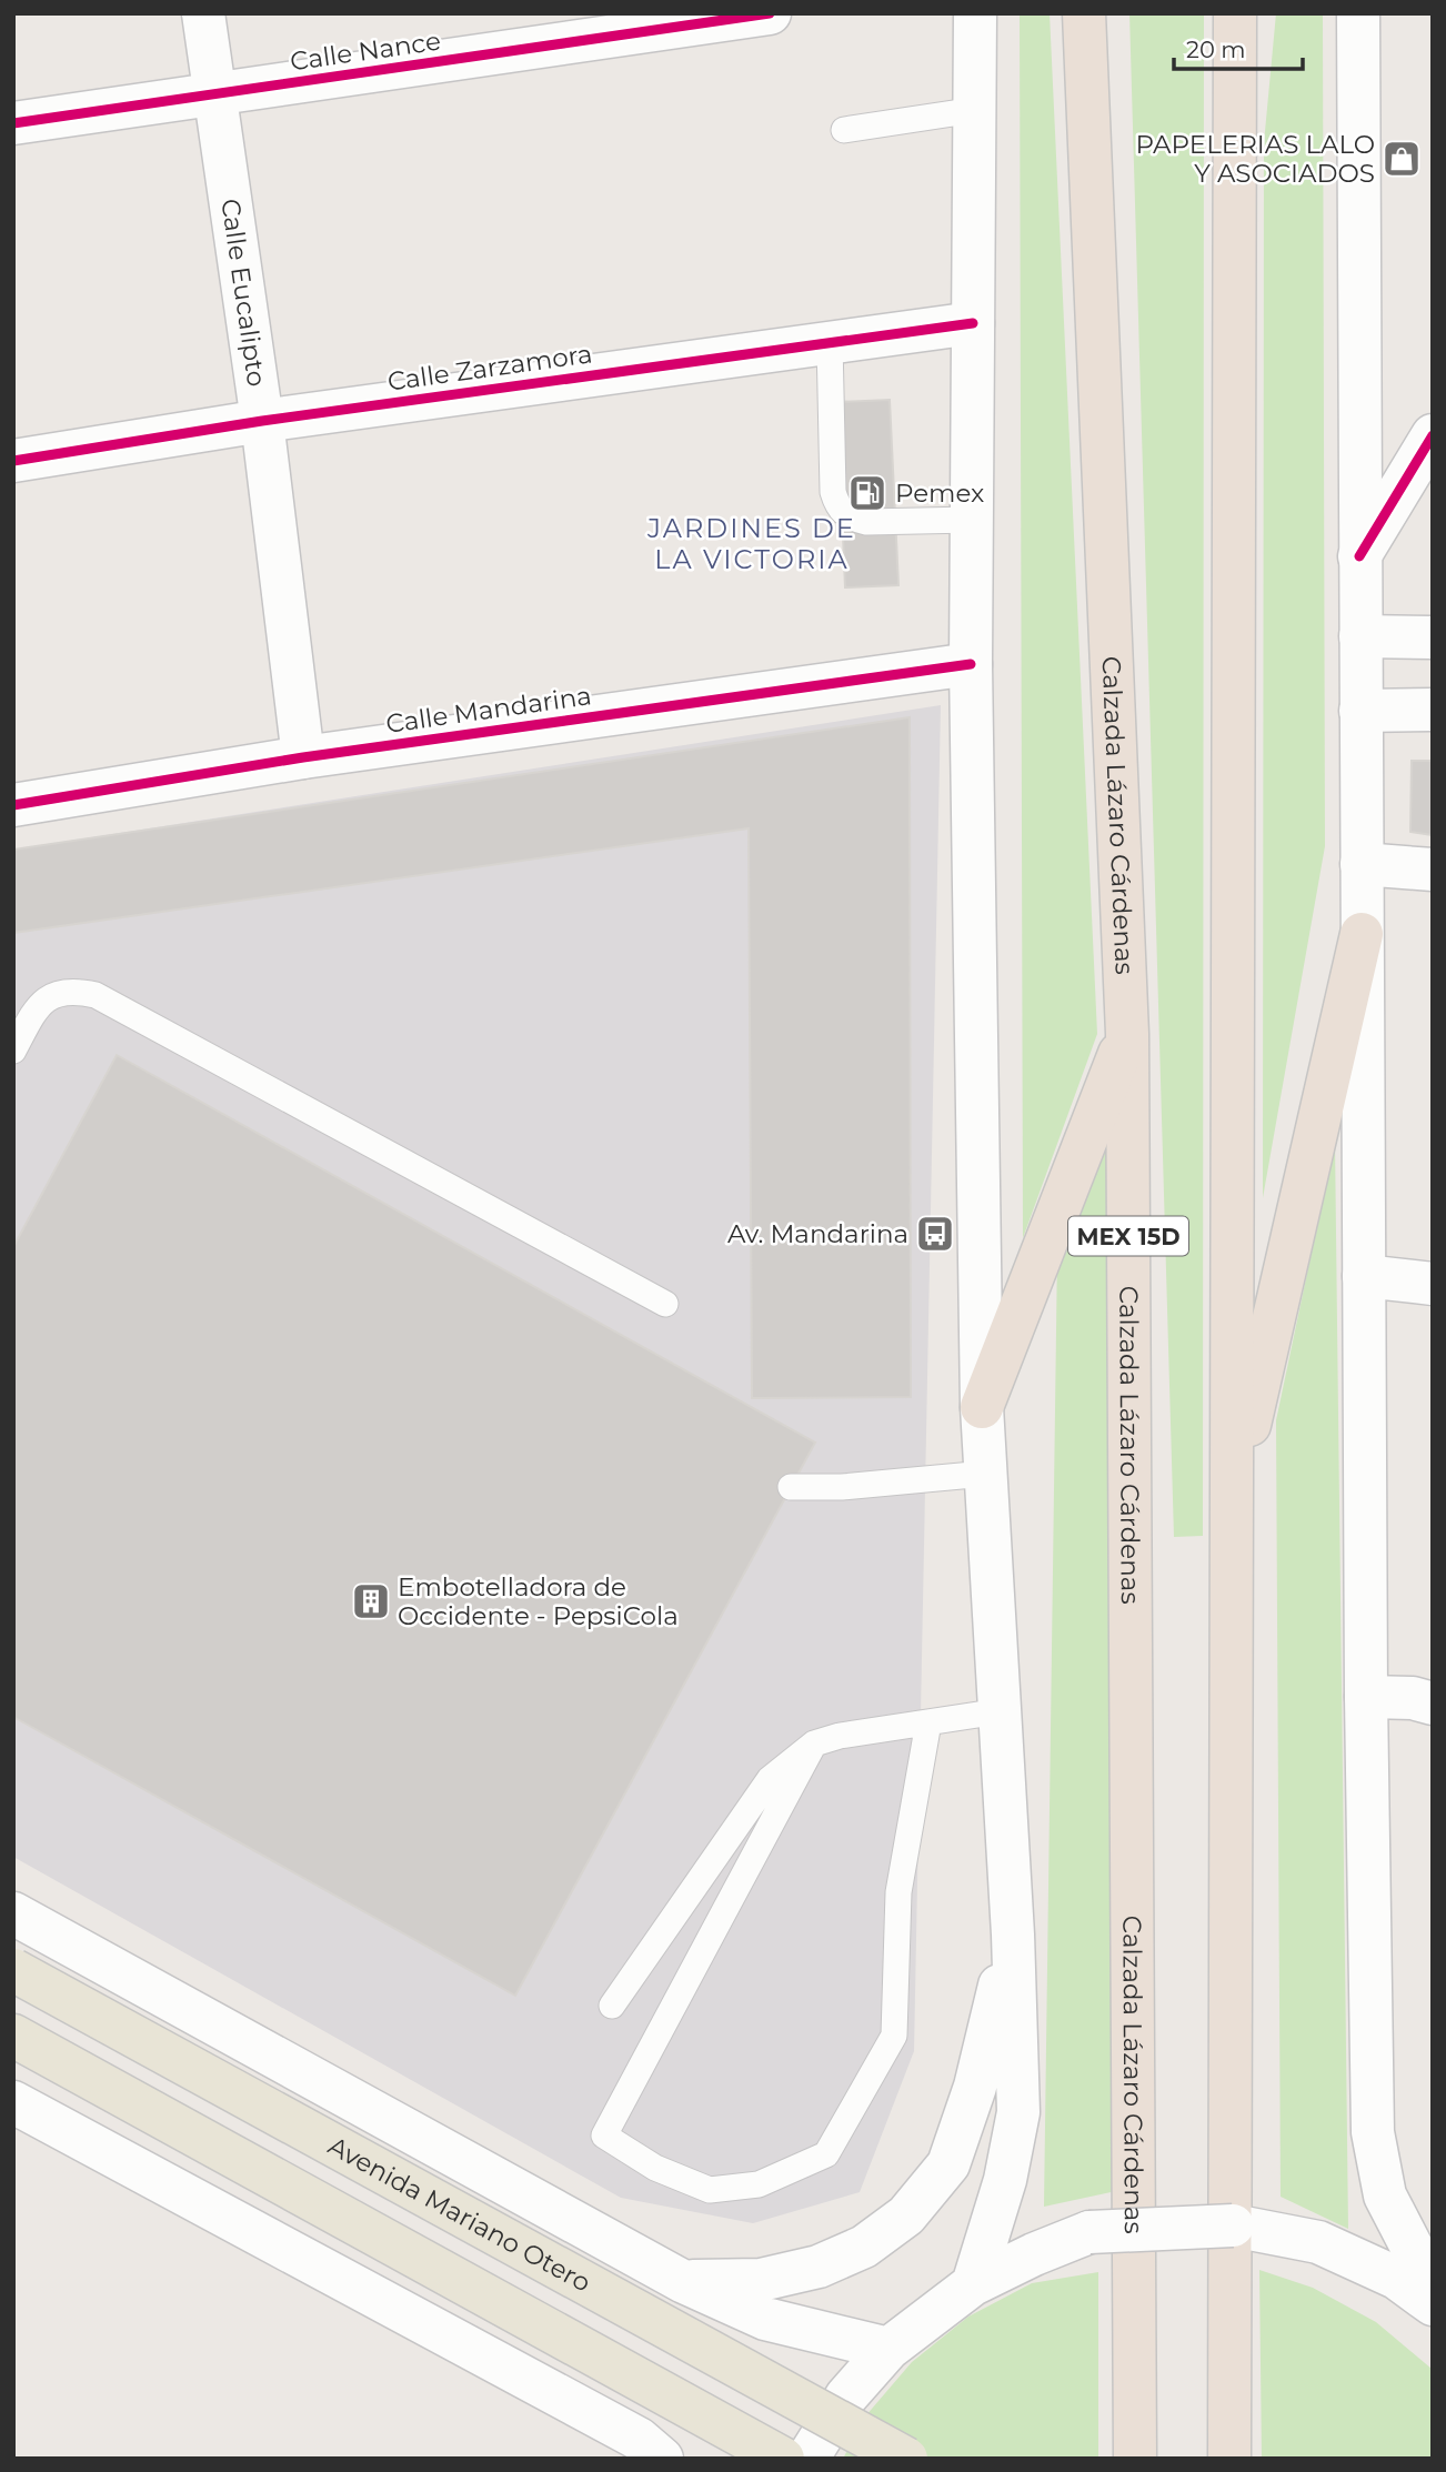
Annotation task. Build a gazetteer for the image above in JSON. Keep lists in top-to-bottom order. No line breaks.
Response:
{"streets":{"highway":["Calzada Lázaro Cárdenas","MEX 15D"],"main road":["Calle Nance","Calle Eucalipto","Calle Zarzamora","Calle Mandarina","Avenida Mariano Otero"]},"crossings":[["Calle Nance","Calle Eucalipto"],["Calle Eucalipto","Calle Zarzamora"],["Calle Eucalipto","Calle Mandarina"]],"districts":["JARDINES DE LA VICTORIA"],"places":{"shop":["PAPELERIAS LALO Y ASOCIADOS"],"fuel station":["Pemex"],"bus stop":["Av. Mandarina"],"building":["Embotelladora de Occidente - PepsiCola"]},"scale_bar":"20 m"}
